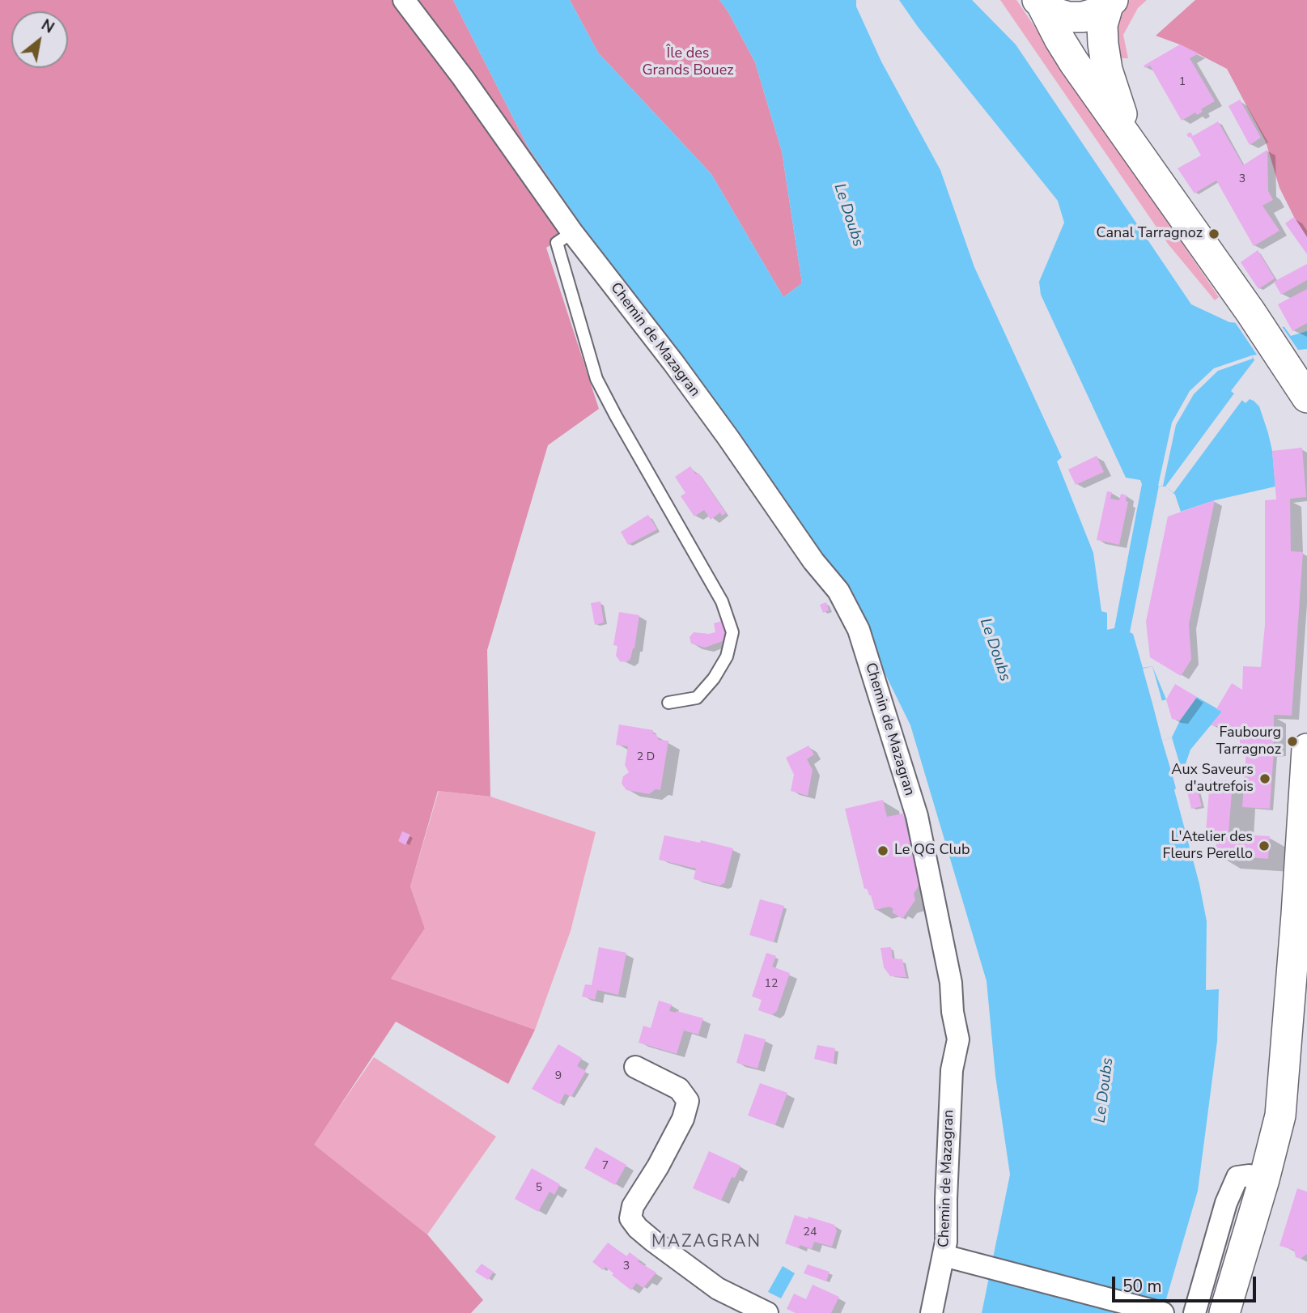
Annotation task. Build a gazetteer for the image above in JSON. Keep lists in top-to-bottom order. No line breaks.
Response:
{"streets":{"street":["Chemin de Mazagran"]},"districts":["MAZAGRAN"],"water":["Le Doubs"],"parks":["Île des Grands Bouez"],"places":["Canal Tarragnoz","Faubourg Tarragnoz","Aux Saveurs d'autrefois","L'Atelier des Fleurs Perello","Le QG Club"],"house_numbers":["1","3","2 D","12","9","7","5","24","3"],"scale_bar":"50 m","north":"top right"}
